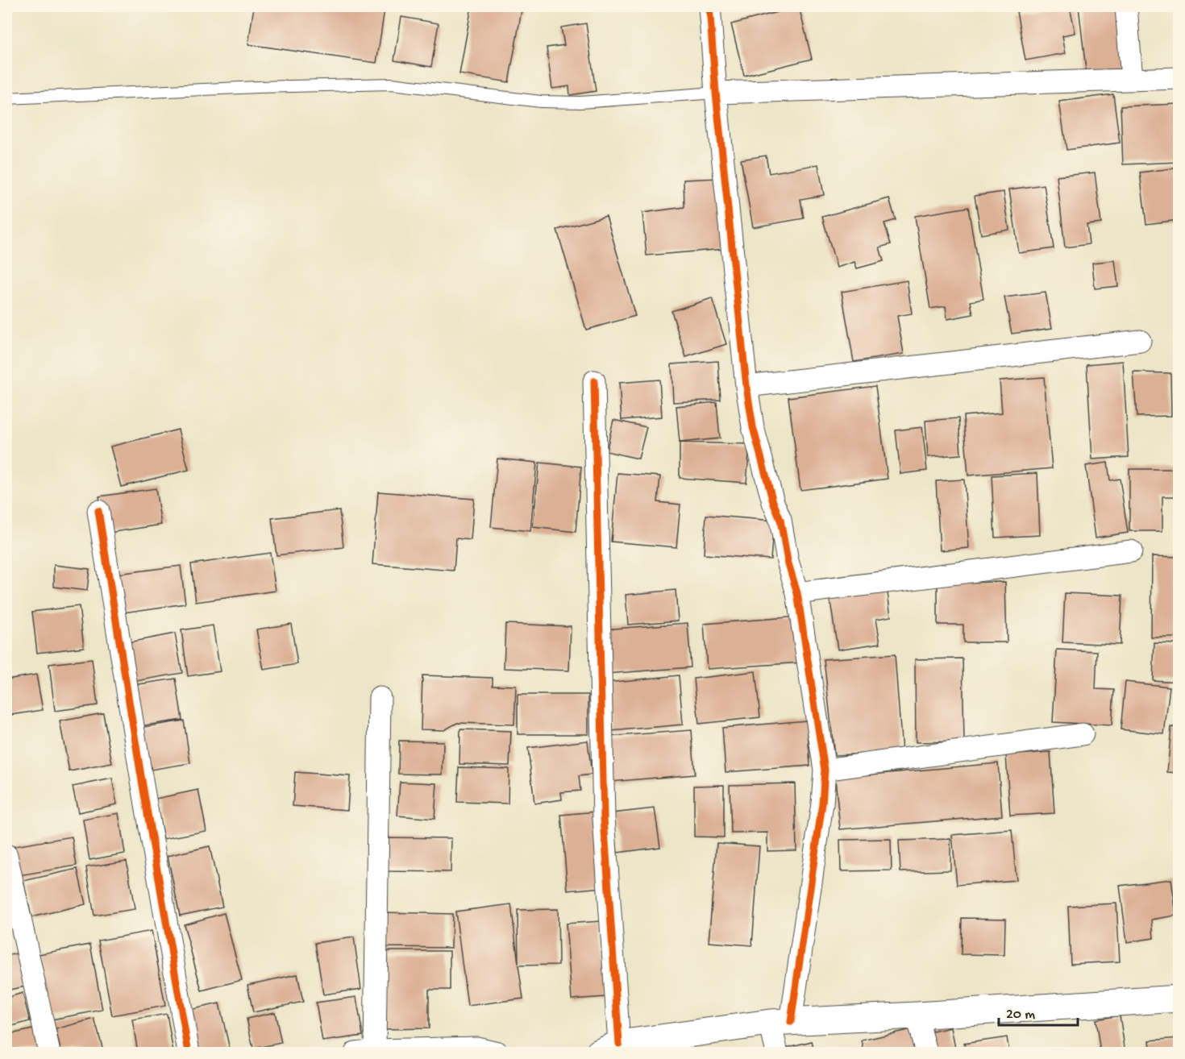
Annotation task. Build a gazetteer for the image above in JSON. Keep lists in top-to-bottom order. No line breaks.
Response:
{"scale_bar":"20 m"}
